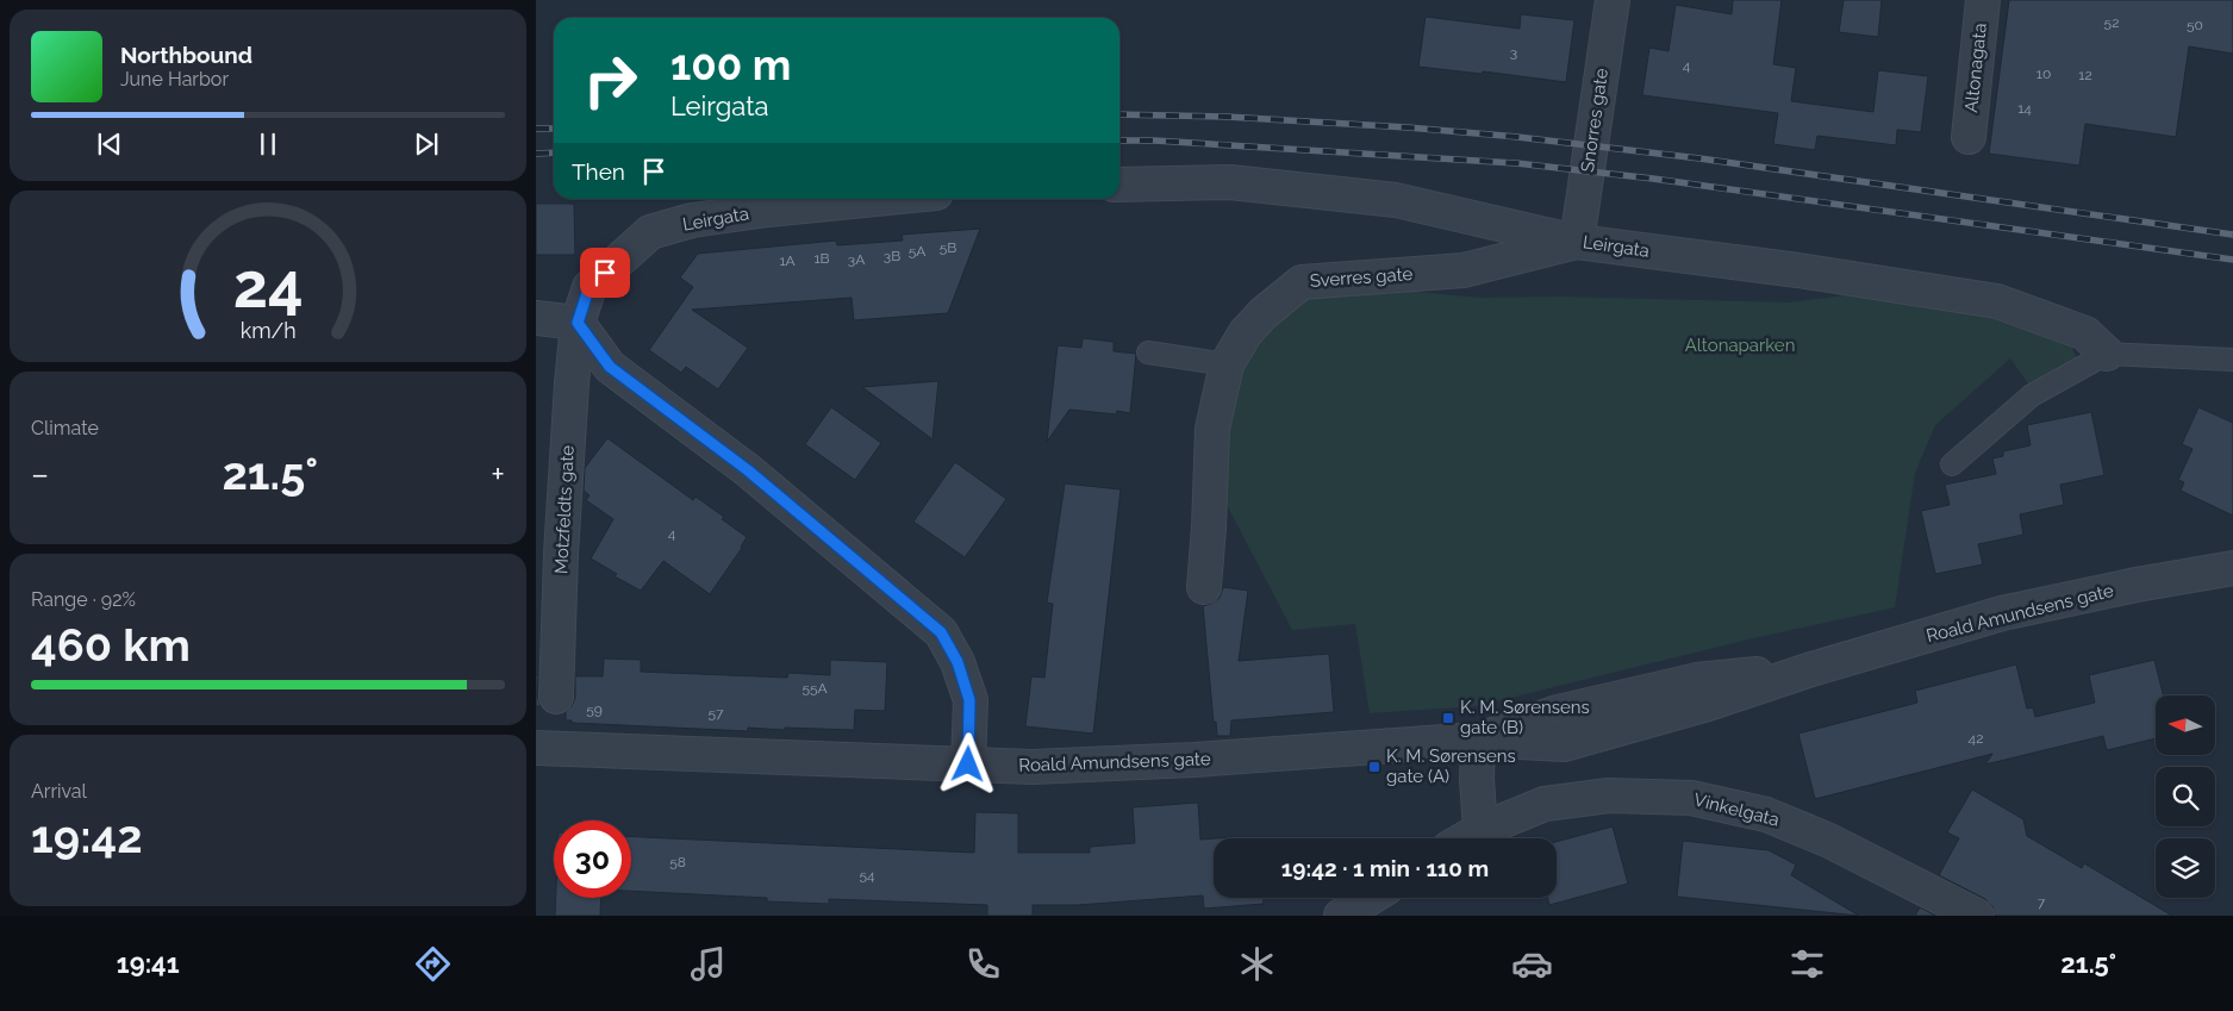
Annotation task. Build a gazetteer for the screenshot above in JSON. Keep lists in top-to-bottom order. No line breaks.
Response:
{"streets":{"street":["Altonagata","Snorres gate","Leirgata","Sverres gate","Motzfeldts gate","Roald Amundsens gate","Vinkelgata"]},"crossings":[["Snorres gate","Leirgata"],["Snorres gate","Sverres gate"],["Leirgata","Sverres gate"],["Leirgata","Motzfeldts gate"]],"parks":["Altonaparken"],"places":{"transit":["K. M. Sørensens gate (B)","K. M. Sørensens gate (A)"]},"house_numbers":["52","50","3","4","10","12","14","5B","5A","3B","1B","3A","1A","4","55A","59","57","42","58","54","7"],"north":"left","page":{"turn":["100 m","Leirgata"],"song":["Northbound","June Harbor"],"then":"Then","tile":["Climate",["Range · 92%","460 km"],["Arrival","19:42"]],"heat":["−","21.5°","+"],"limit":"30","trip":"19:42 · 1 min · 110 m","tabs":["19:41","21.5°"],"gauge":["24","km/h"]}}
